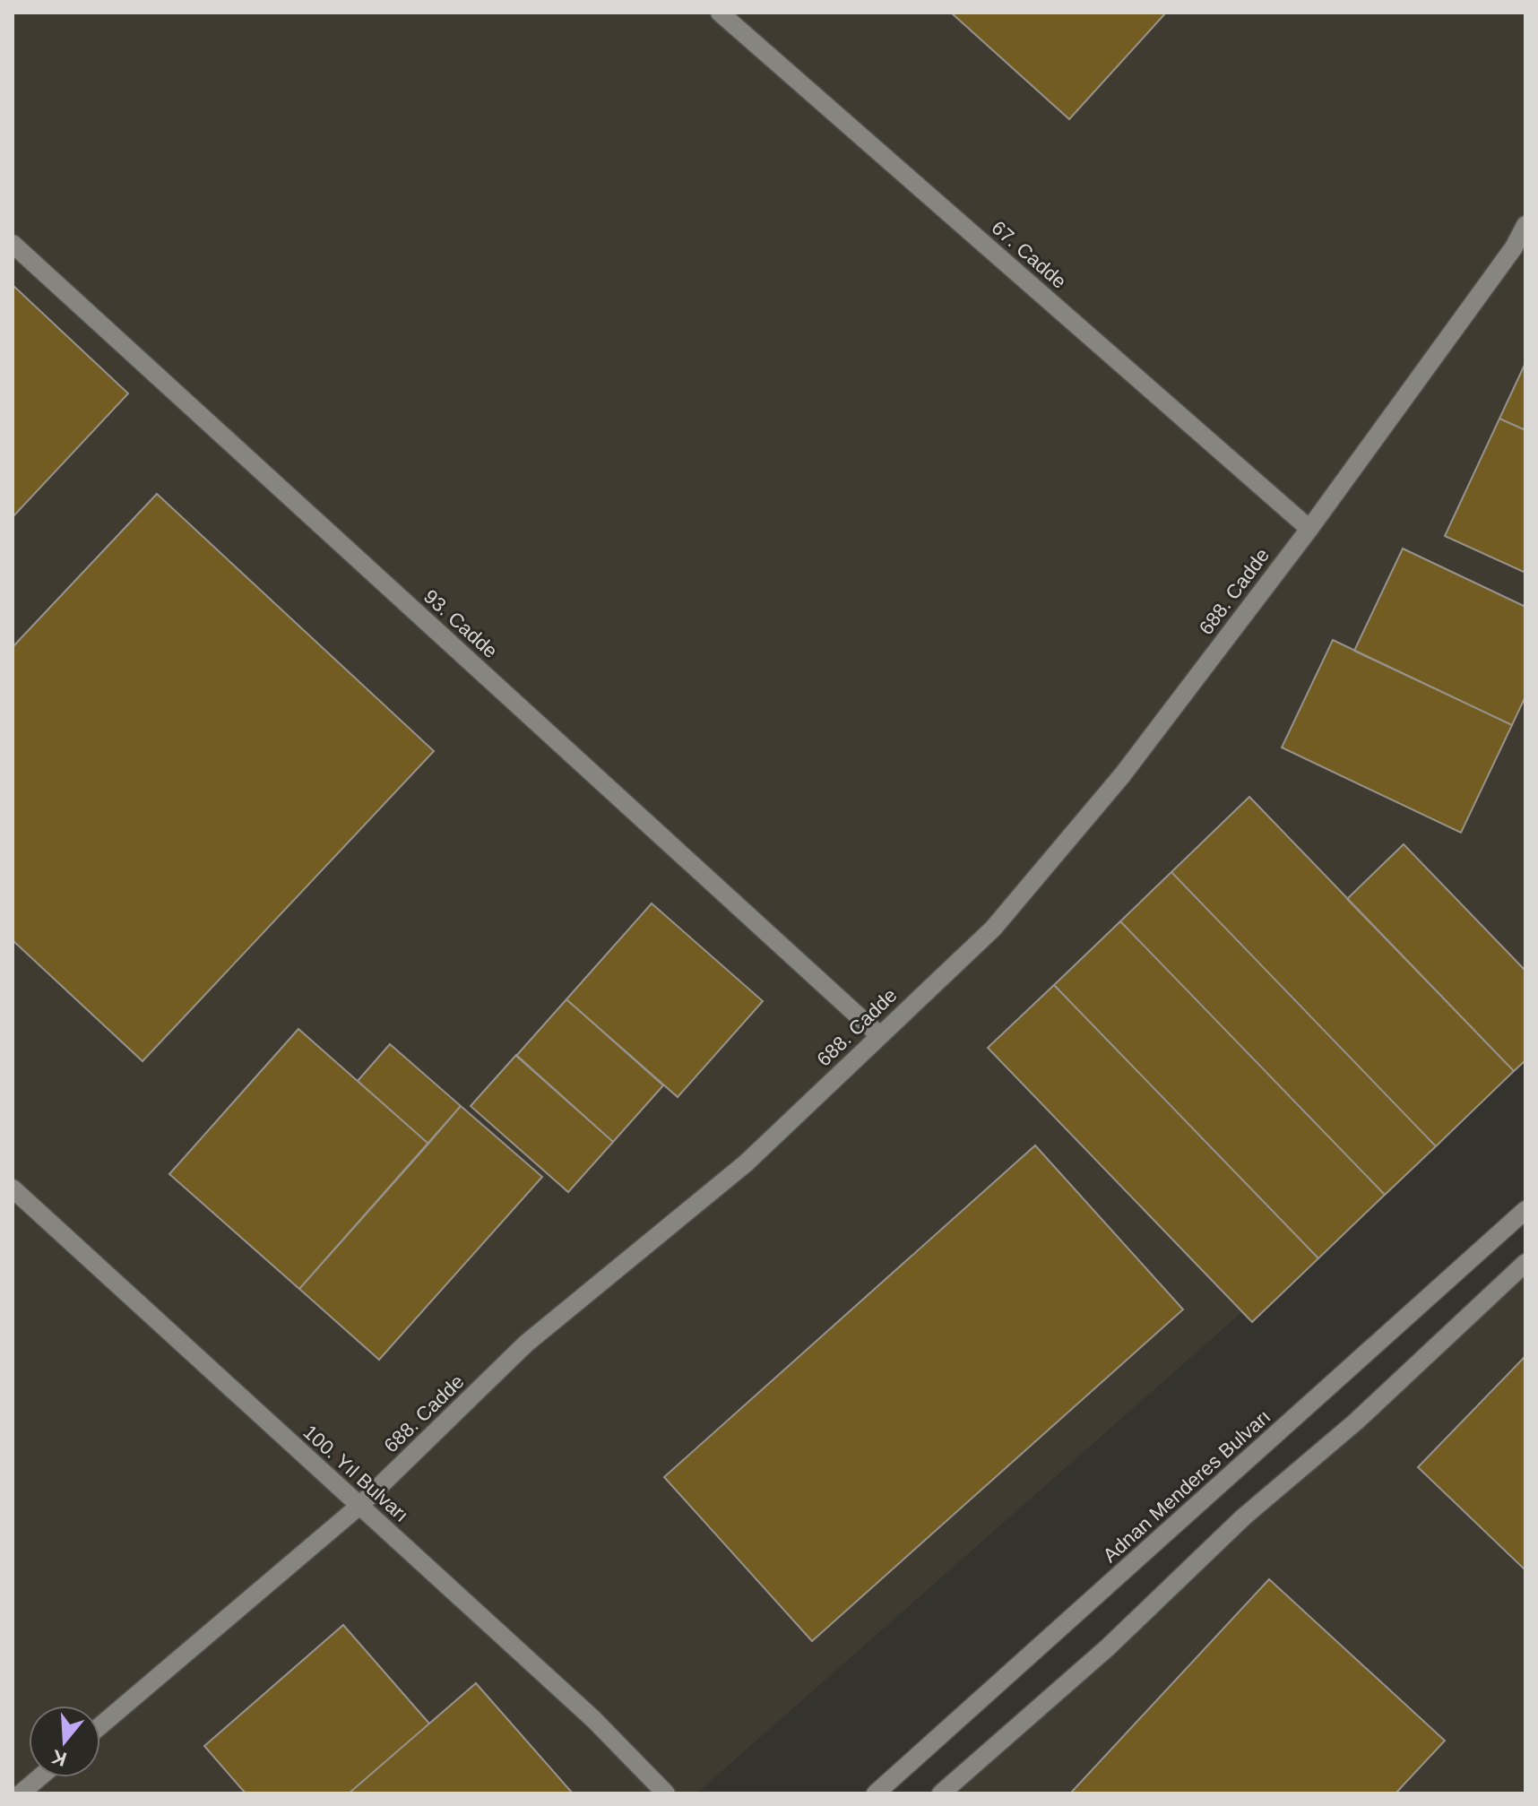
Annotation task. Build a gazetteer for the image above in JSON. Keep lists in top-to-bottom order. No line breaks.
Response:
{"streets":{"street":["67. Cadde","688. Cadde","93. Cadde","100. Yıl Bulvarı","Adnan Menderes Bulvarı"]},"crossings":[["67. Cadde","688. Cadde"],["688. Cadde","93. Cadde"],["688. Cadde","100. Yıl Bulvarı"]],"north":"bottom"}
